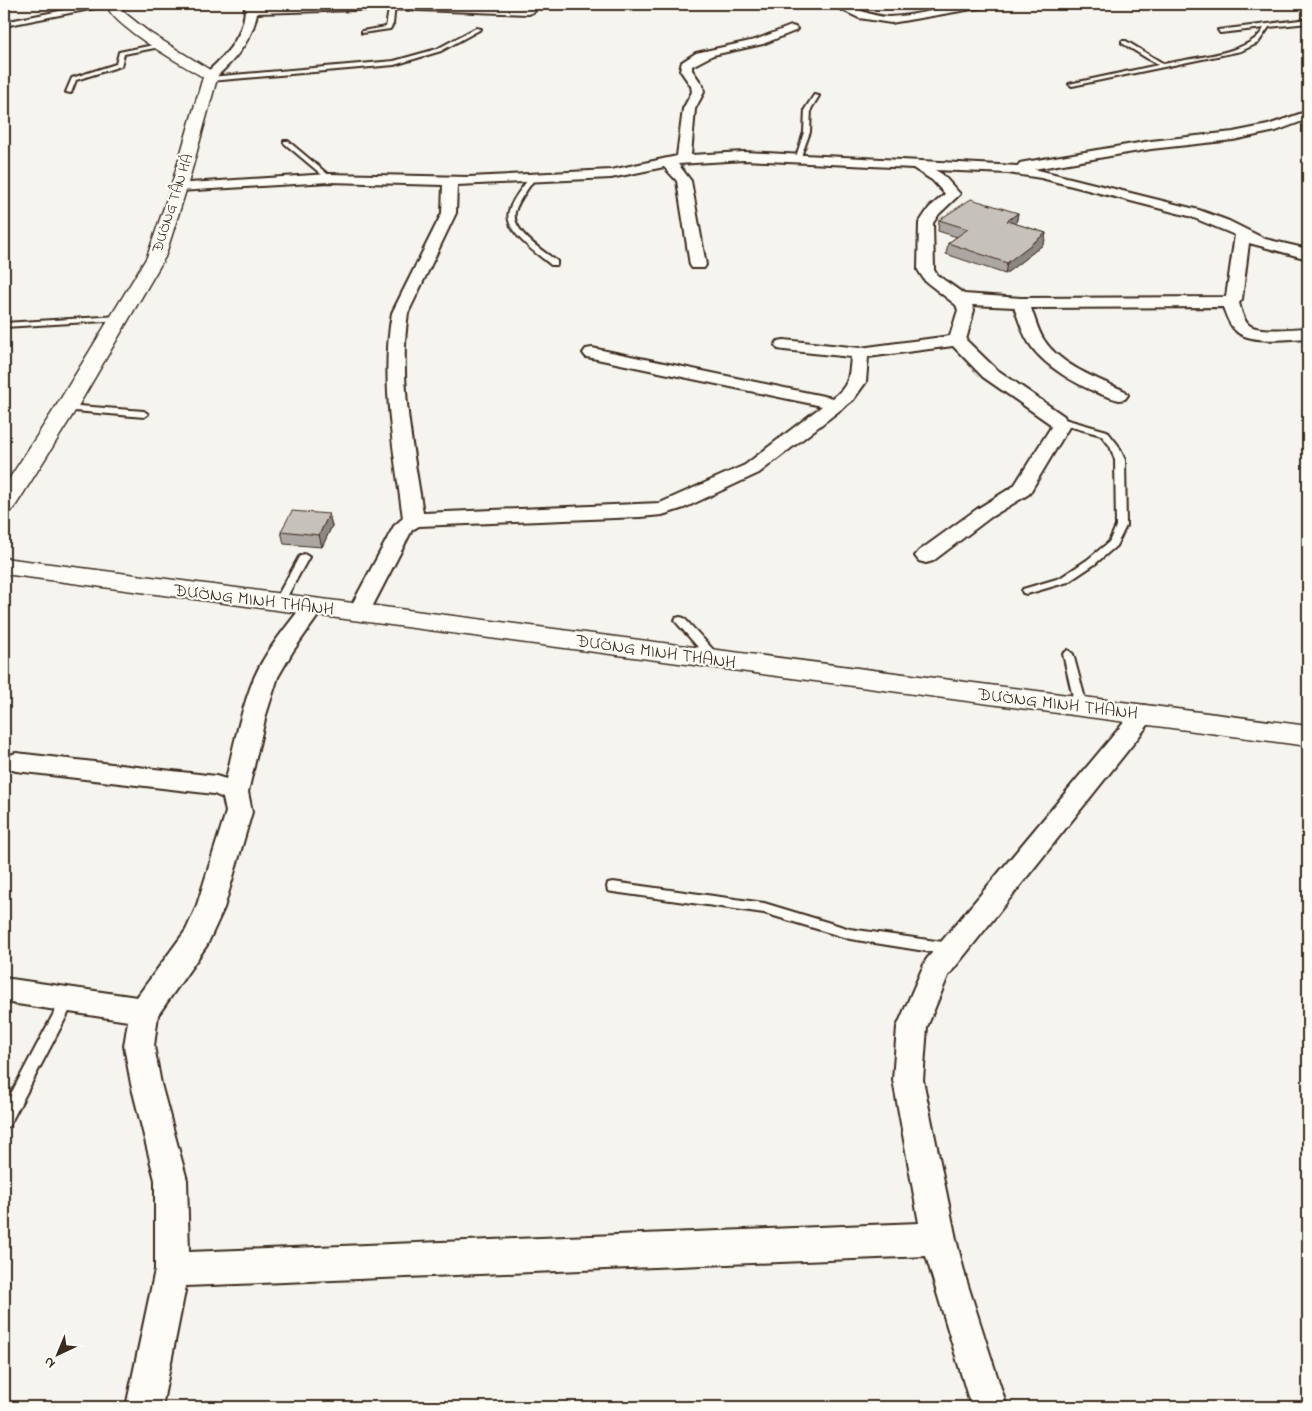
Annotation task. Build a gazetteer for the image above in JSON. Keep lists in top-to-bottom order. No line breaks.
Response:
{"streets":{"main road":["ĐƯỜNG TÂN HÀ","ĐƯỜNG MINH THANH"]},"north":"bottom left"}
